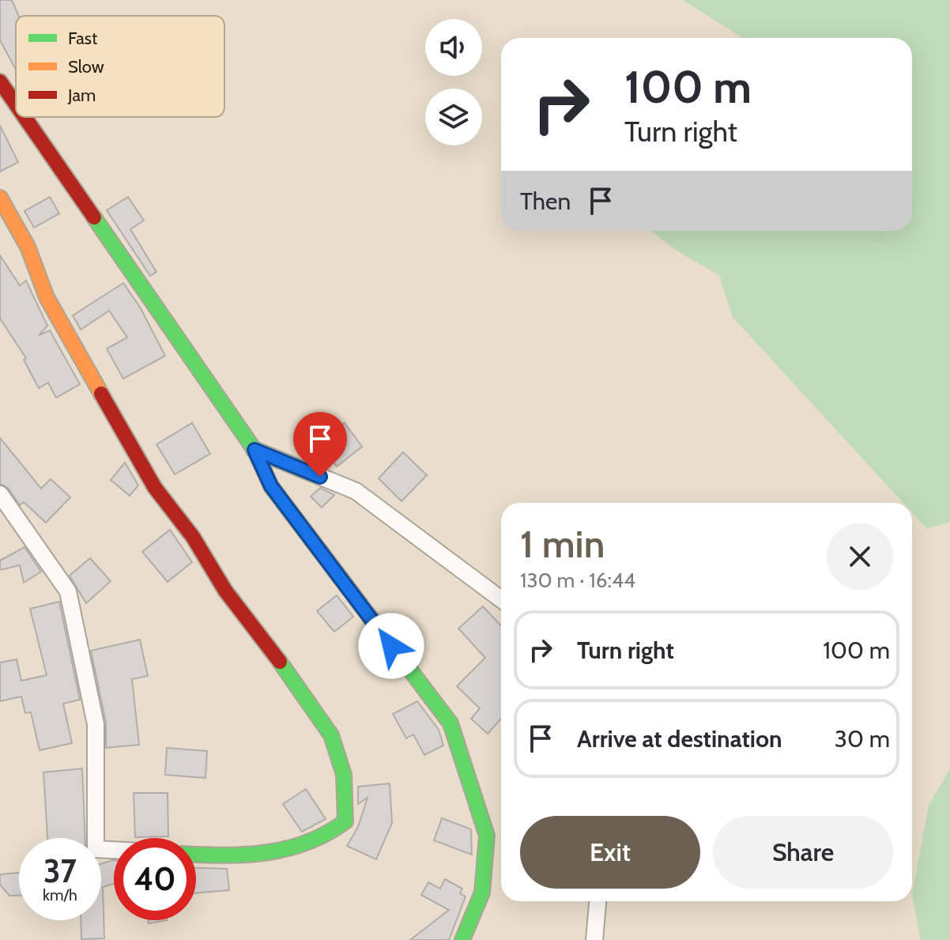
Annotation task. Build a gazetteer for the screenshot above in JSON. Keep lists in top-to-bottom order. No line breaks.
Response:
{"legend":["Fast","Slow","Jam"],"page":{"turn":["100 m","Turn right"],"then":"Then","heading":["1 min","130 m · 16:44"],"list":[{"name":"Turn right","value":"100 m"},{"name":"Arrive at destination","value":"30 m"}],"buttons":["Exit","Share"],"speed":"37 km/h","limit":"40"}}
